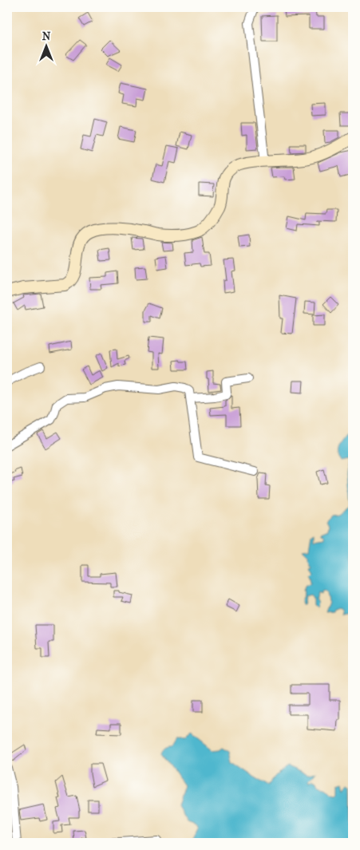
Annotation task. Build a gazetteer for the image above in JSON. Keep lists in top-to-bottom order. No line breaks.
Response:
{"north":"top"}
